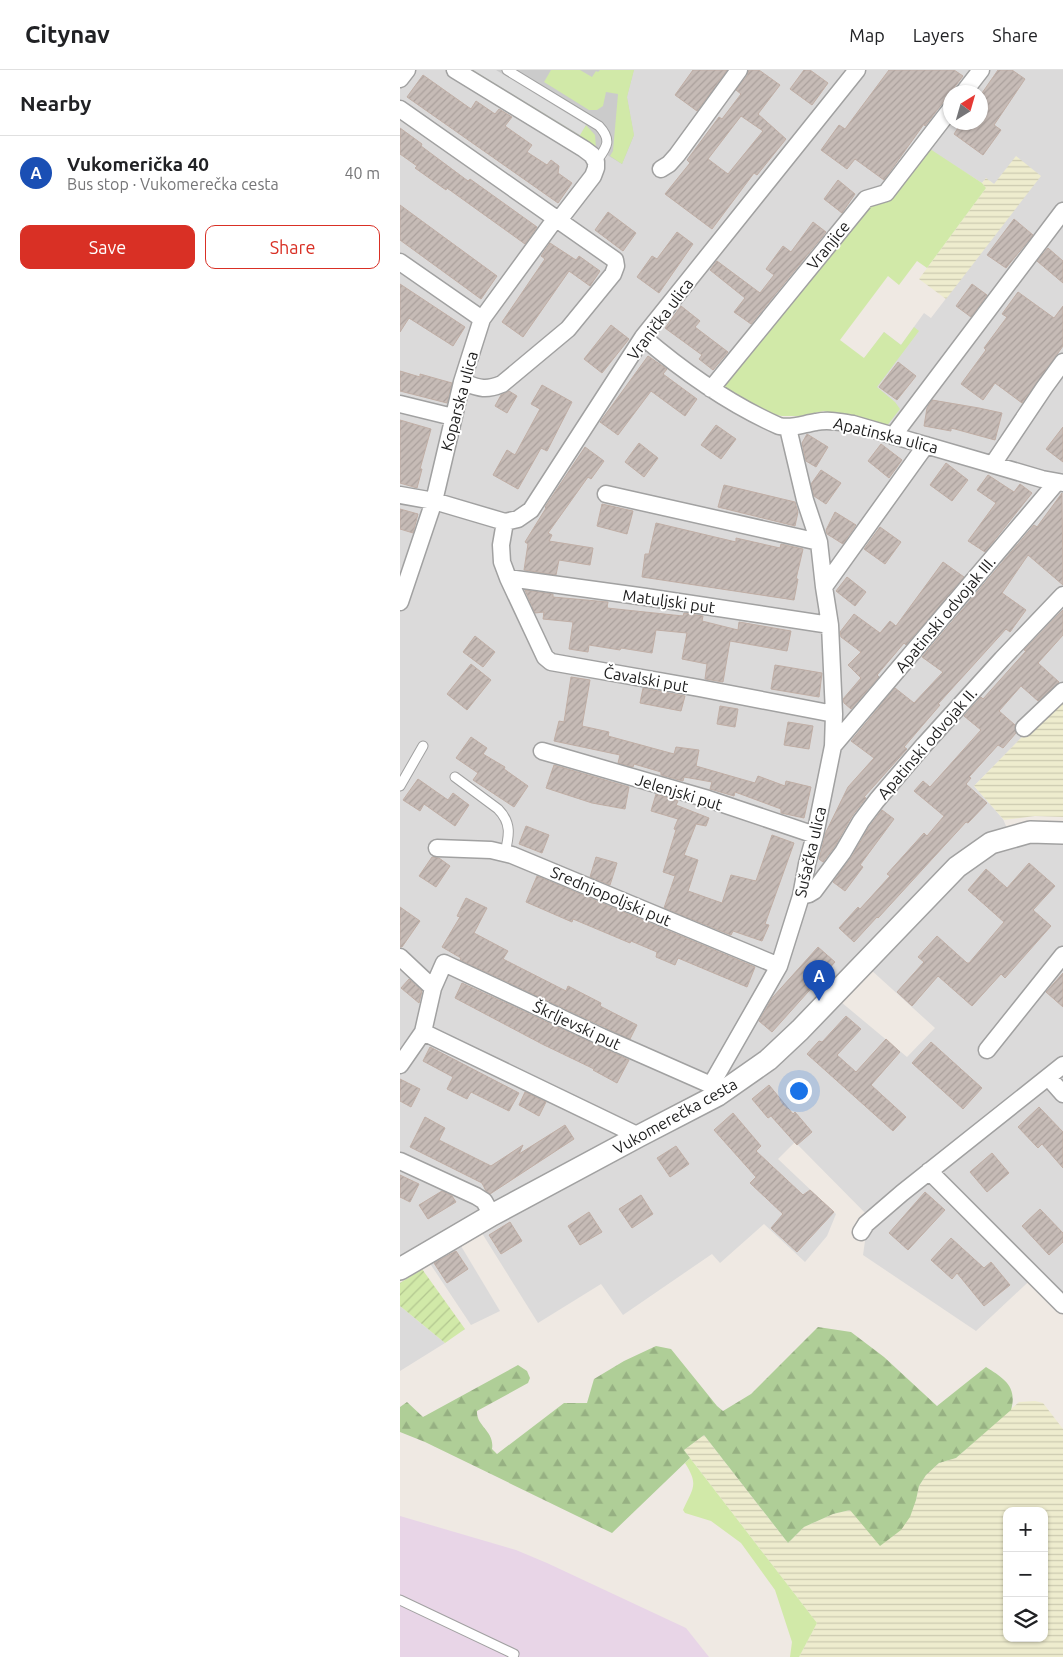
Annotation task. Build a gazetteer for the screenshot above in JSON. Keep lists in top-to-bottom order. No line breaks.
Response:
{"streets":{"street":["Vranjice","Vranička ulica","Koparska ulica","Apatinska ulica","Matuljski put","Apatinski odvojak III.","Čavalski put","Apatinski odvojak II.","Jelenjski put","Sušačka ulica","Srednjopoljski put","Škrljevski put","Vukomerečka cesta"]},"crossings":[["Apatinska ulica","Apatinski odvojak III."],["Apatinska ulica","Sušačka ulica"],["Matuljski put","Čavalski put"],["Matuljski put","Sušačka ulica"],["Apatinski odvojak III.","Sušačka ulica"],["Čavalski put","Sušačka ulica"],["Apatinski odvojak II.","Sušačka ulica"],["Jelenjski put","Sušačka ulica"],["Sušačka ulica","Srednjopoljski put"],["Sušačka ulica","Škrljevski put"],["Sušačka ulica","Vukomerečka cesta"],["Škrljevski put","Vukomerečka cesta"]],"north":"top right","page":{"header":"Citynav","nav":["Map","Layers","Share"],"heading":"Nearby","list":[{"mark":"A","name":"Vukomerička 40","note":"Bus stop · Vukomerečka cesta","value":"40 m"}],"buttons":["Save","Share"],"pins":"A","map_buttons":["+","−"]}}
